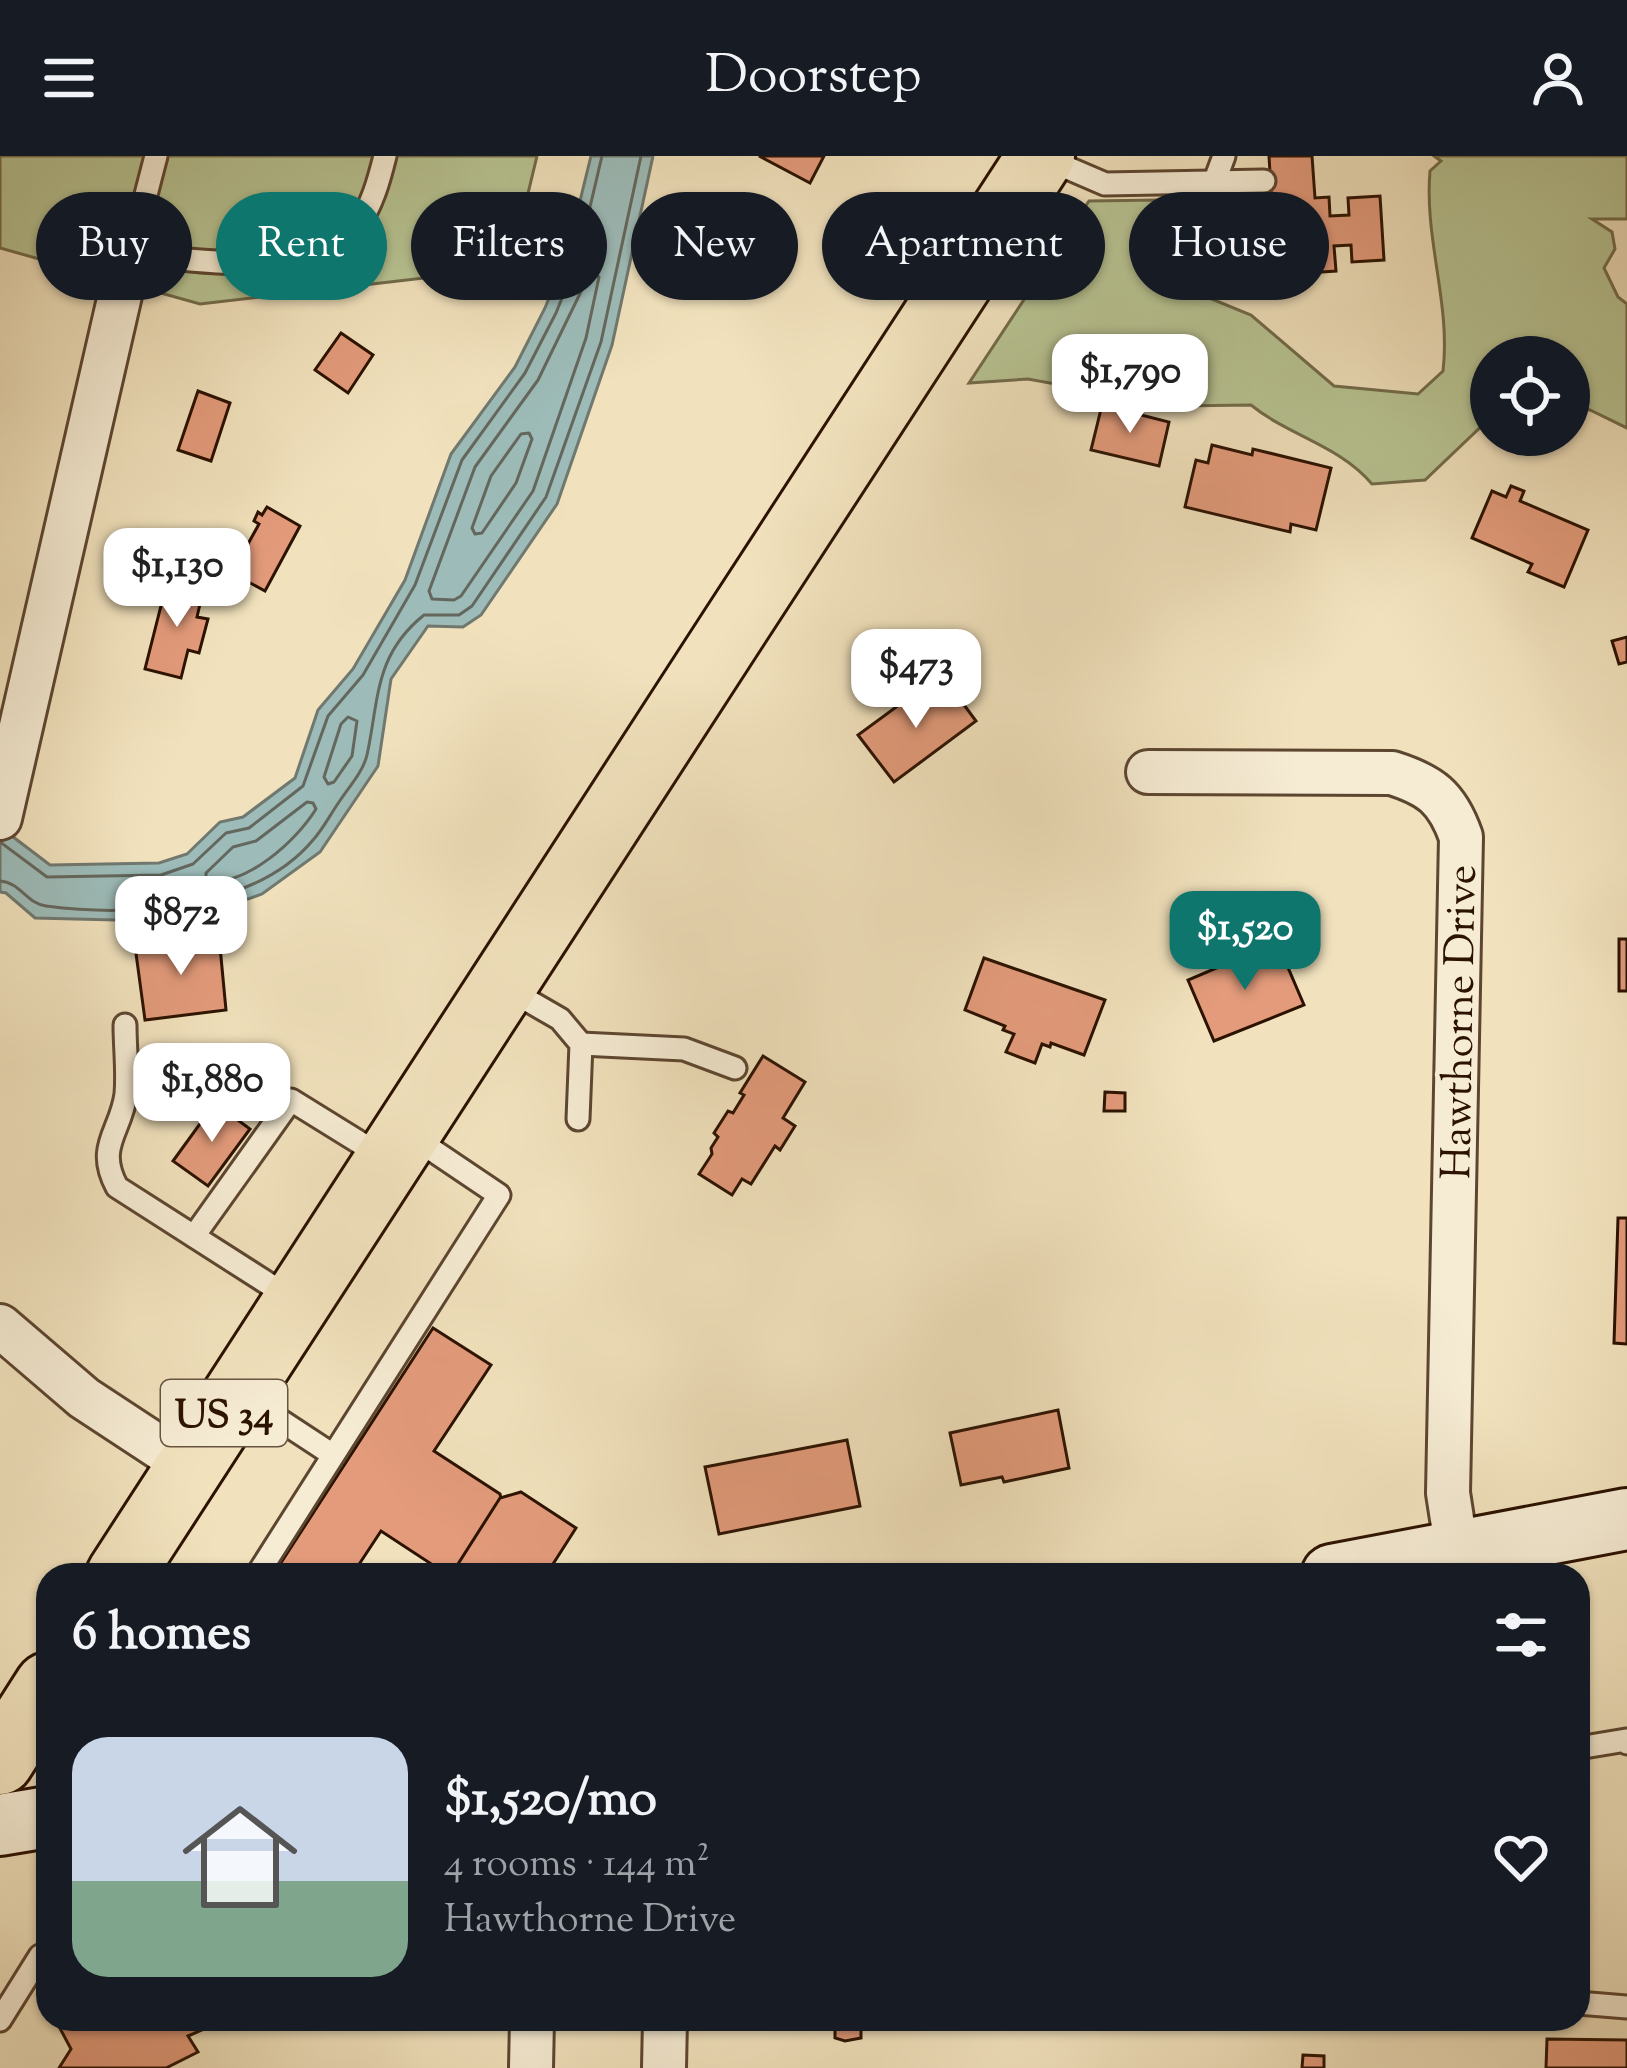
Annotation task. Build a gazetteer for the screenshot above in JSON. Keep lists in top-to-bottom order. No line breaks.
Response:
{"streets":{"main road":["US 34"],"street":["Hawthorne Drive"]},"page":{"header":"Doorstep","chip":["Buy","Rent","Filters","New","Apartment","House"],"price":["$1,790","$1,130","$473","$872","$1,520","$1,880"],"heading":"6 homes","list":[{"name":"$1,520/mo","note":"4 rooms · 144 m² · Hawthorne Drive"}]}}
